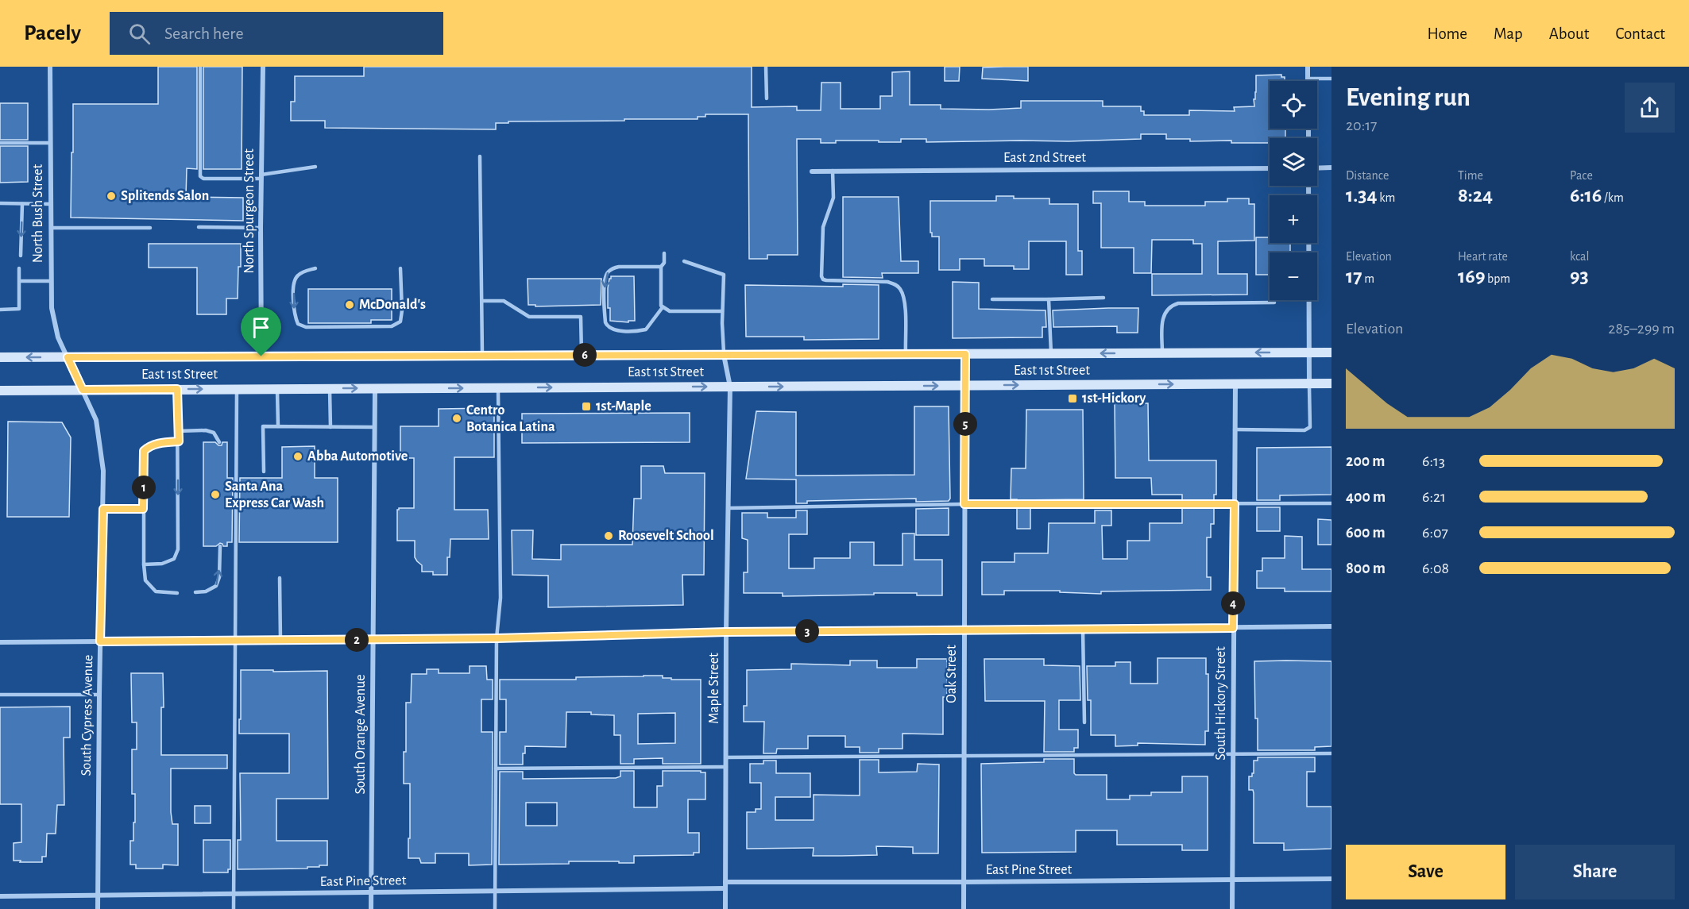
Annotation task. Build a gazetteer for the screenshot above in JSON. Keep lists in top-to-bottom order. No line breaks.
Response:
{"streets":{"main road":["East 1st Street"],"street":["East 2nd Street","North Spurgeon Street","North Bush Street","Oak Street","Maple Street","South Hickory Street","South Cypress Avenue","South Orange Avenue","East Pine Street"]},"crossings":[["North Spurgeon Street","East 1st Street"],["North Bush Street","East 1st Street"],["North Bush Street","South Cypress Avenue"],["East 1st Street","Oak Street"],["East 1st Street","Maple Street"],["East 1st Street","South Hickory Street"],["East 1st Street","South Cypress Avenue"],["East 1st Street","South Orange Avenue"],["Oak Street","East Pine Street"],["Maple Street","East Pine Street"],["South Hickory Street","East Pine Street"],["South Cypress Avenue","East Pine Street"],["South Orange Avenue","East Pine Street"]],"places":{"other":["Splitends Salon","McDonald's","Centro Botanica Latina","Abba Automotive","Santa Ana Express Car Wash","Roosevelt School"],"transit":["1st-Hickory","1st-Maple"]},"page":{"header":"Pacely","search":"Search here","nav":["Home","Map","About","Contact"],"heading":["Evening run","20:17"],"map_buttons":["+","−"],"stats":[["Distance","1.34 km"],["Time","8:24"],["Pace","6:16 /km"],["Elevation","17 m"],["Heart rate","169 bpm"],["kcal","93"]],"chart":["Elevation","285–299 m"],"pins":["6","5","1","4","3","2"],"list":[{"name":"200 m","note":"6:13"},{"name":"400 m","note":"6:21"},{"name":"600 m","note":"6:07"},{"name":"800 m","note":"6:08"}],"buttons":["Save","Share"]}}
